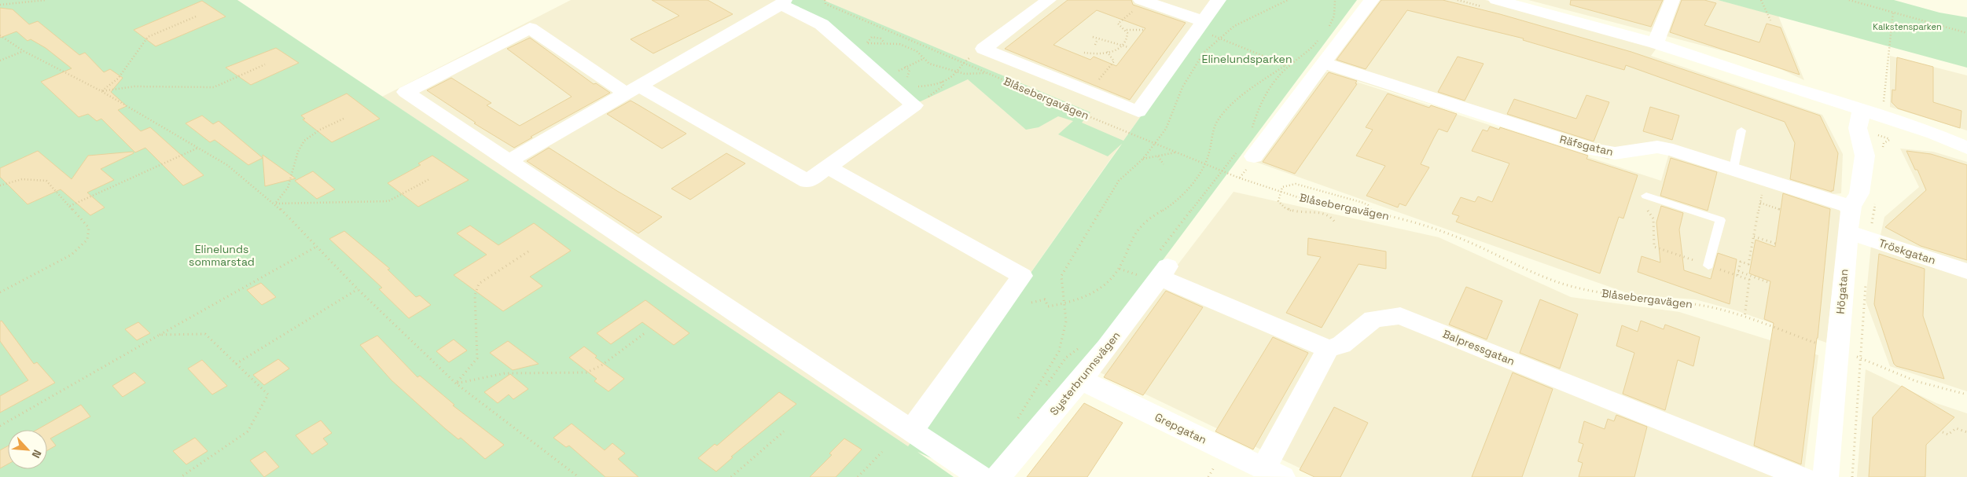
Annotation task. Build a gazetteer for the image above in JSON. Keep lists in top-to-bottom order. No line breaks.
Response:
{"streets":{"street":["Räfsgatan","Tröskgatan","Högatan","Balpressgatan","Systerbrunnsvägen","Grepgatan"],"path":["Blåsebergavägen"]},"crossings":[["Blåsebergavägen","Högatan"],["Räfsgatan","Högatan"],["Tröskgatan","Högatan"],["Systerbrunnsvägen","Grepgatan"]],"parks":["Kalkstensparken","Elinelundsparken","Elinelunds sommarstad"],"north":"bottom right"}
